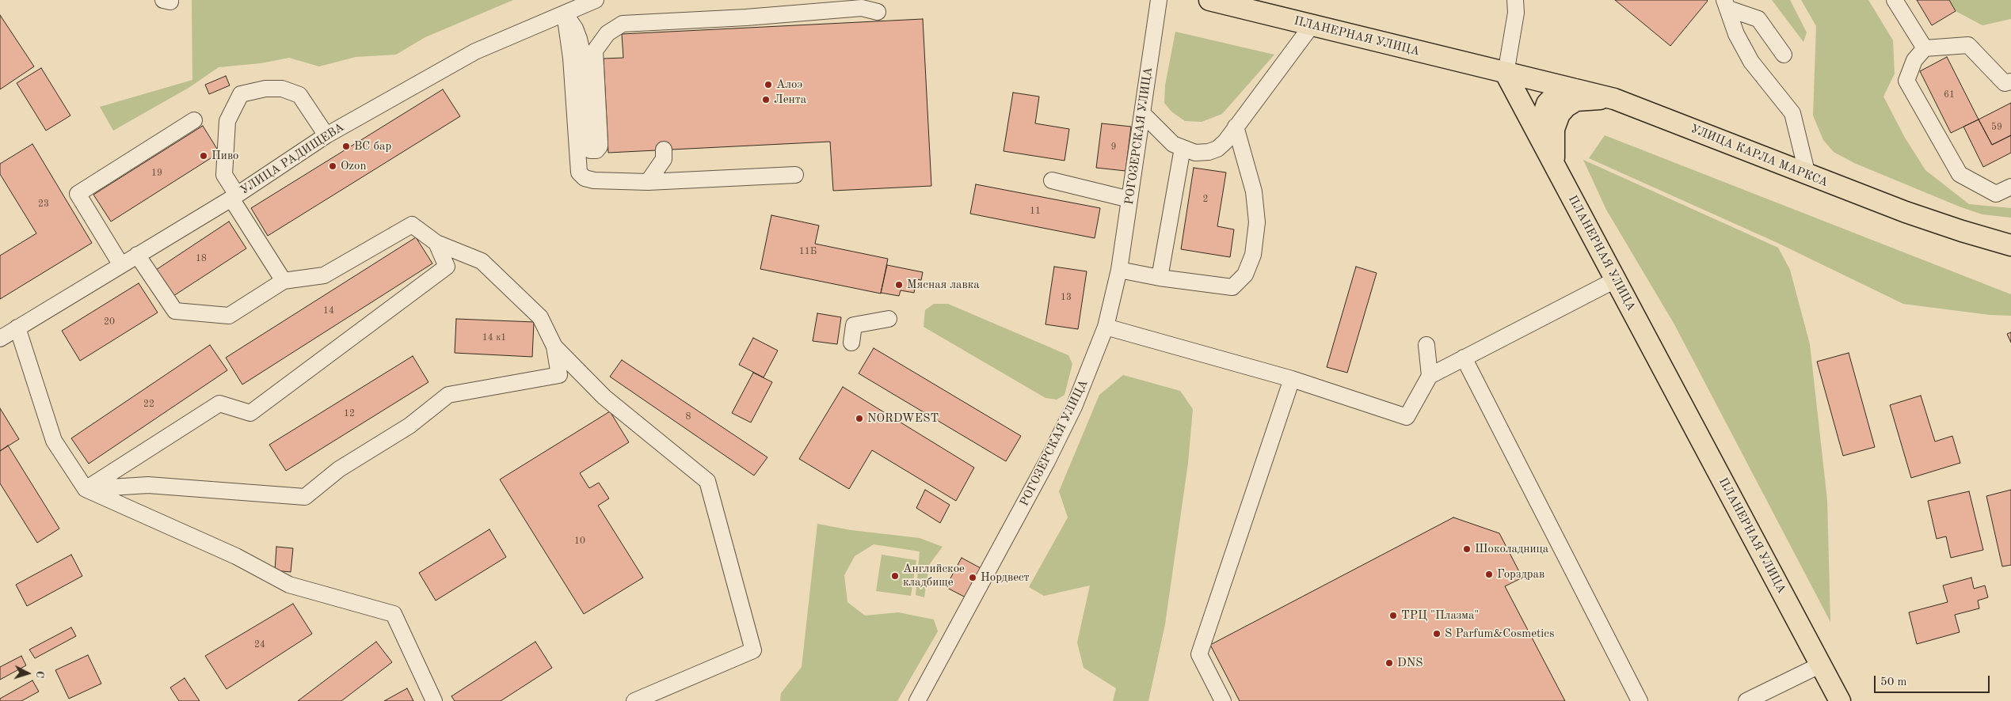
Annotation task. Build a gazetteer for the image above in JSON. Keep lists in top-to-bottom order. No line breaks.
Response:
{"streets":{"main road":["ПЛАНЕРНАЯ УЛИЦА","УЛИЦА КАРЛА МАРКСА"],"street":["РОГОЗЕРСКАЯ УЛИЦА","УЛИЦА РАДИЩЕВА"]},"crossings":[["ПЛАНЕРНАЯ УЛИЦА","УЛИЦА КАРЛА МАРКСА"]],"places":["Алоэ","Лента","BC бар","Пиво","Ozon","Мясная лавка","NORDWEST","Шоколадница","Горздрав","Английское кладбище","Нордвест","ТРЦ \"Плазма\"","S Parfum&Cosmetics","DNS"],"house_numbers":["61","59","9","19","2","23","11","11Б","18","13","14","20","14 к1","22","12","8","10","24"],"scale_bar":"50 m","north":"right"}
